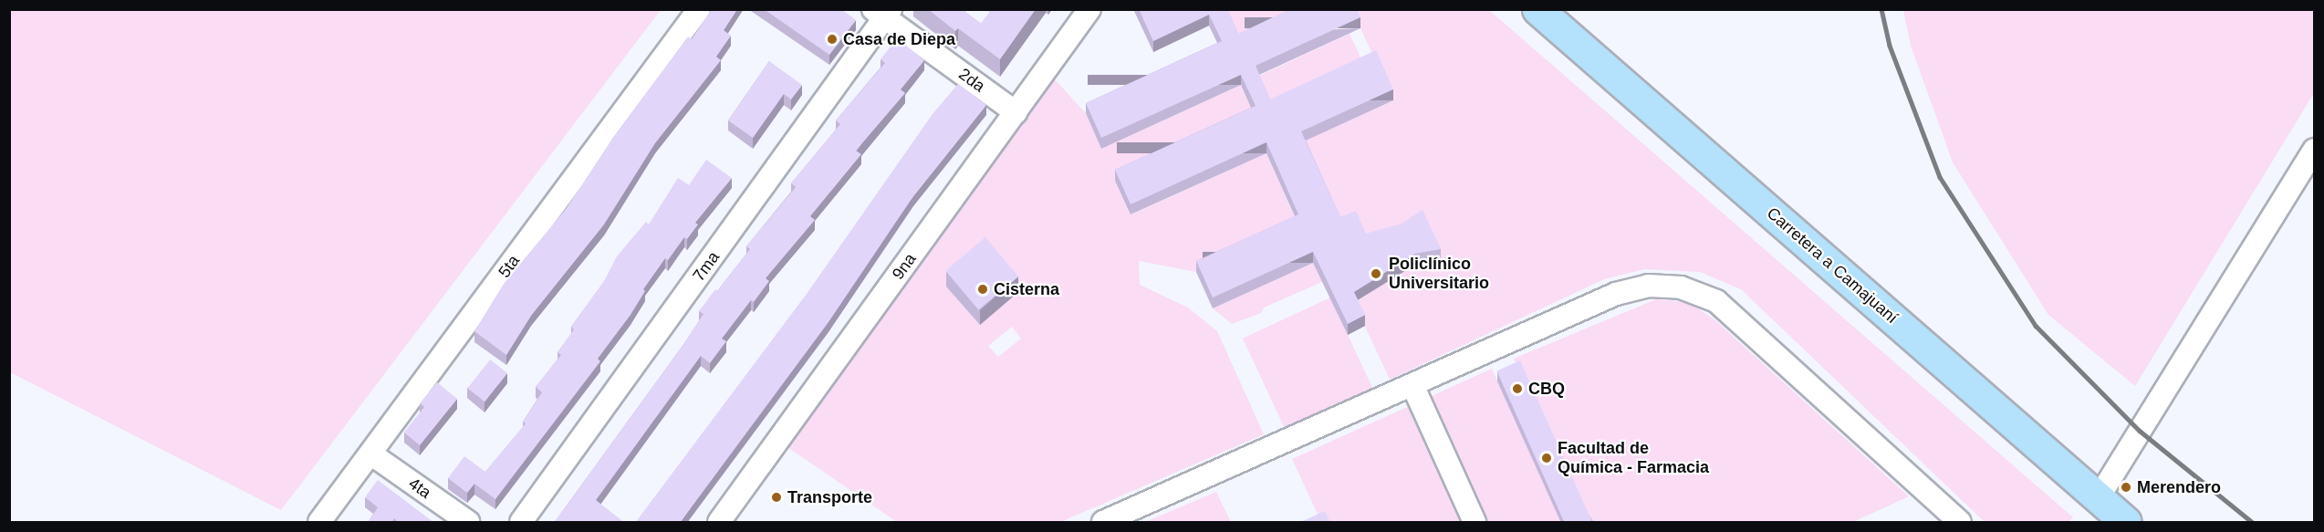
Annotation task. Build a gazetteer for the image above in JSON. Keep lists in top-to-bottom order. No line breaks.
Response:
{"streets":{"main road":["Carretera a Camajuaní"],"street":["2da","5ta","7ma","9na","4ta"]},"crossings":[["2da","7ma"],["2da","9na"],["5ta","4ta"]],"places":["Casa de Diepa","Policlínico Universitario","Cisterna","CBQ","Facultad de Química - Farmacia","Merendero","Transporte"]}
